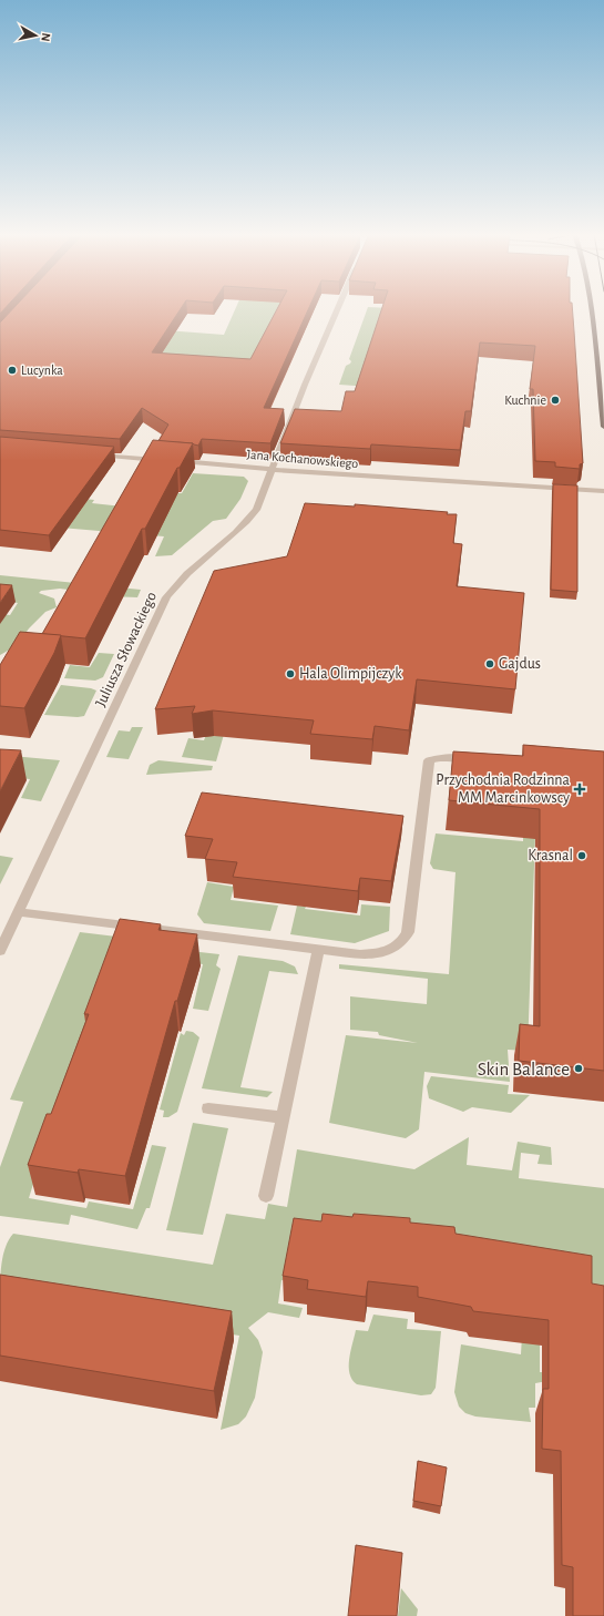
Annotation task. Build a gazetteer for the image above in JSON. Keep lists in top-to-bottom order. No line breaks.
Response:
{"streets":{"street":["Jana Kochanowskiego","Juliusza Słowackiego"]},"crossings":[["Jana Kochanowskiego","Juliusza Słowackiego"]],"places":{"other":["Lucynka","Kuchnie","Gajdus","Hala Olimpijczyk","Krasnal","Skin Balance"],"health":["Przychodnia Rodzinna MM Marcinkowscy"]},"north":"right"}
